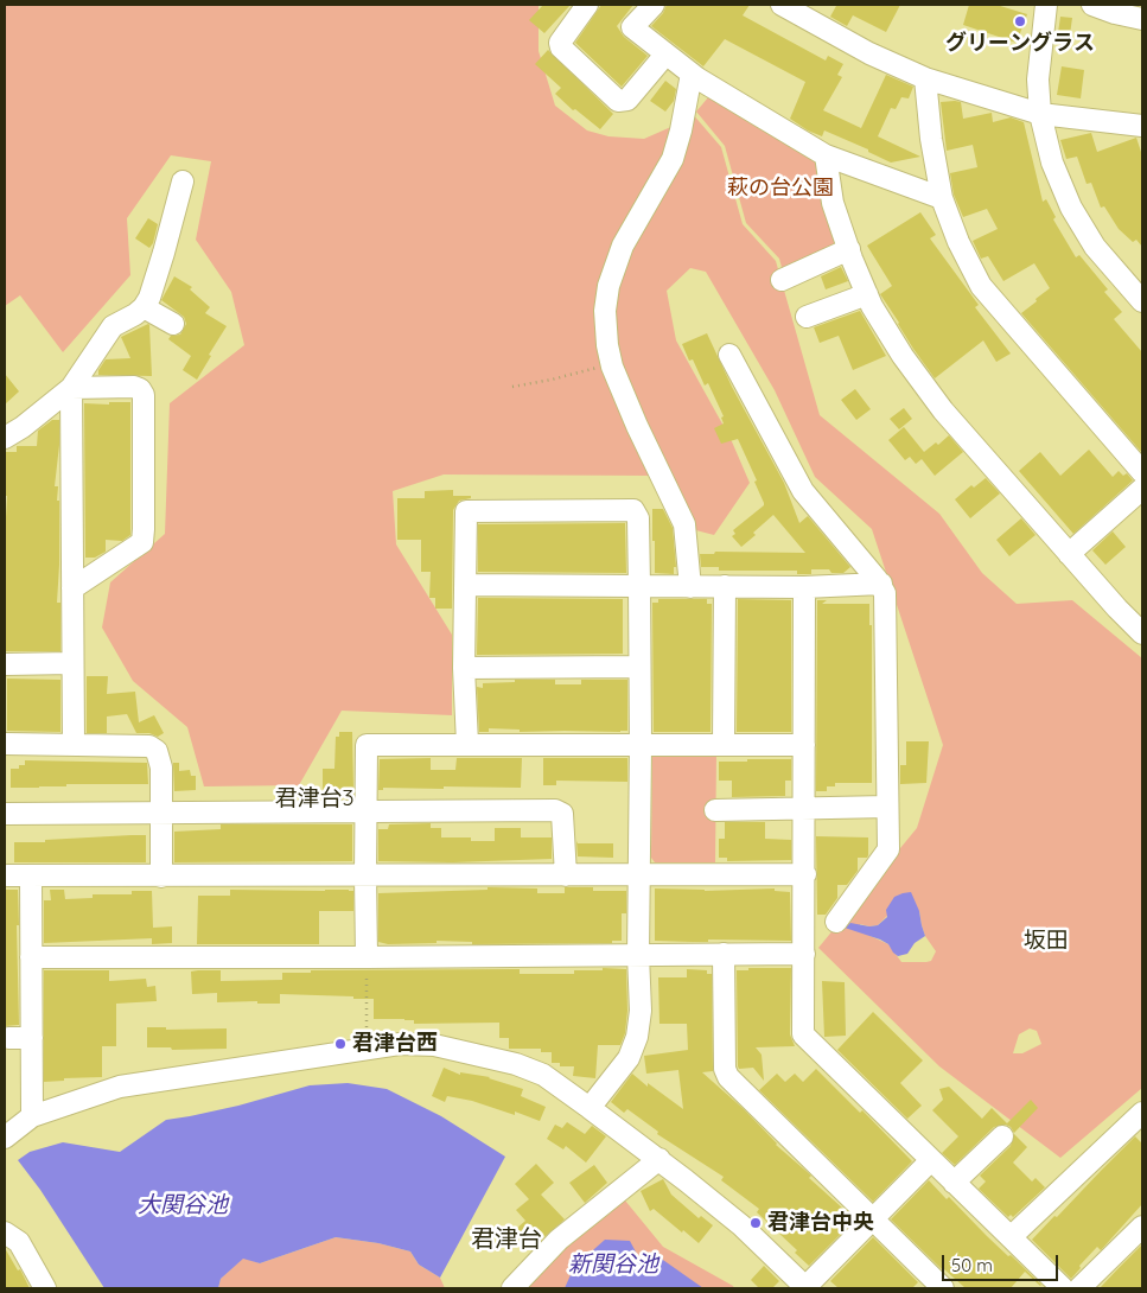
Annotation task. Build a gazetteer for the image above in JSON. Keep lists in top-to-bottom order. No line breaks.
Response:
{"districts":["君津台3","坂田","君津台"],"water":["大関谷池","新関谷池"],"parks":["萩の台公園"],"places":["グリーングラス","君津台西","君津台中央"],"scale_bar":"50 m"}
